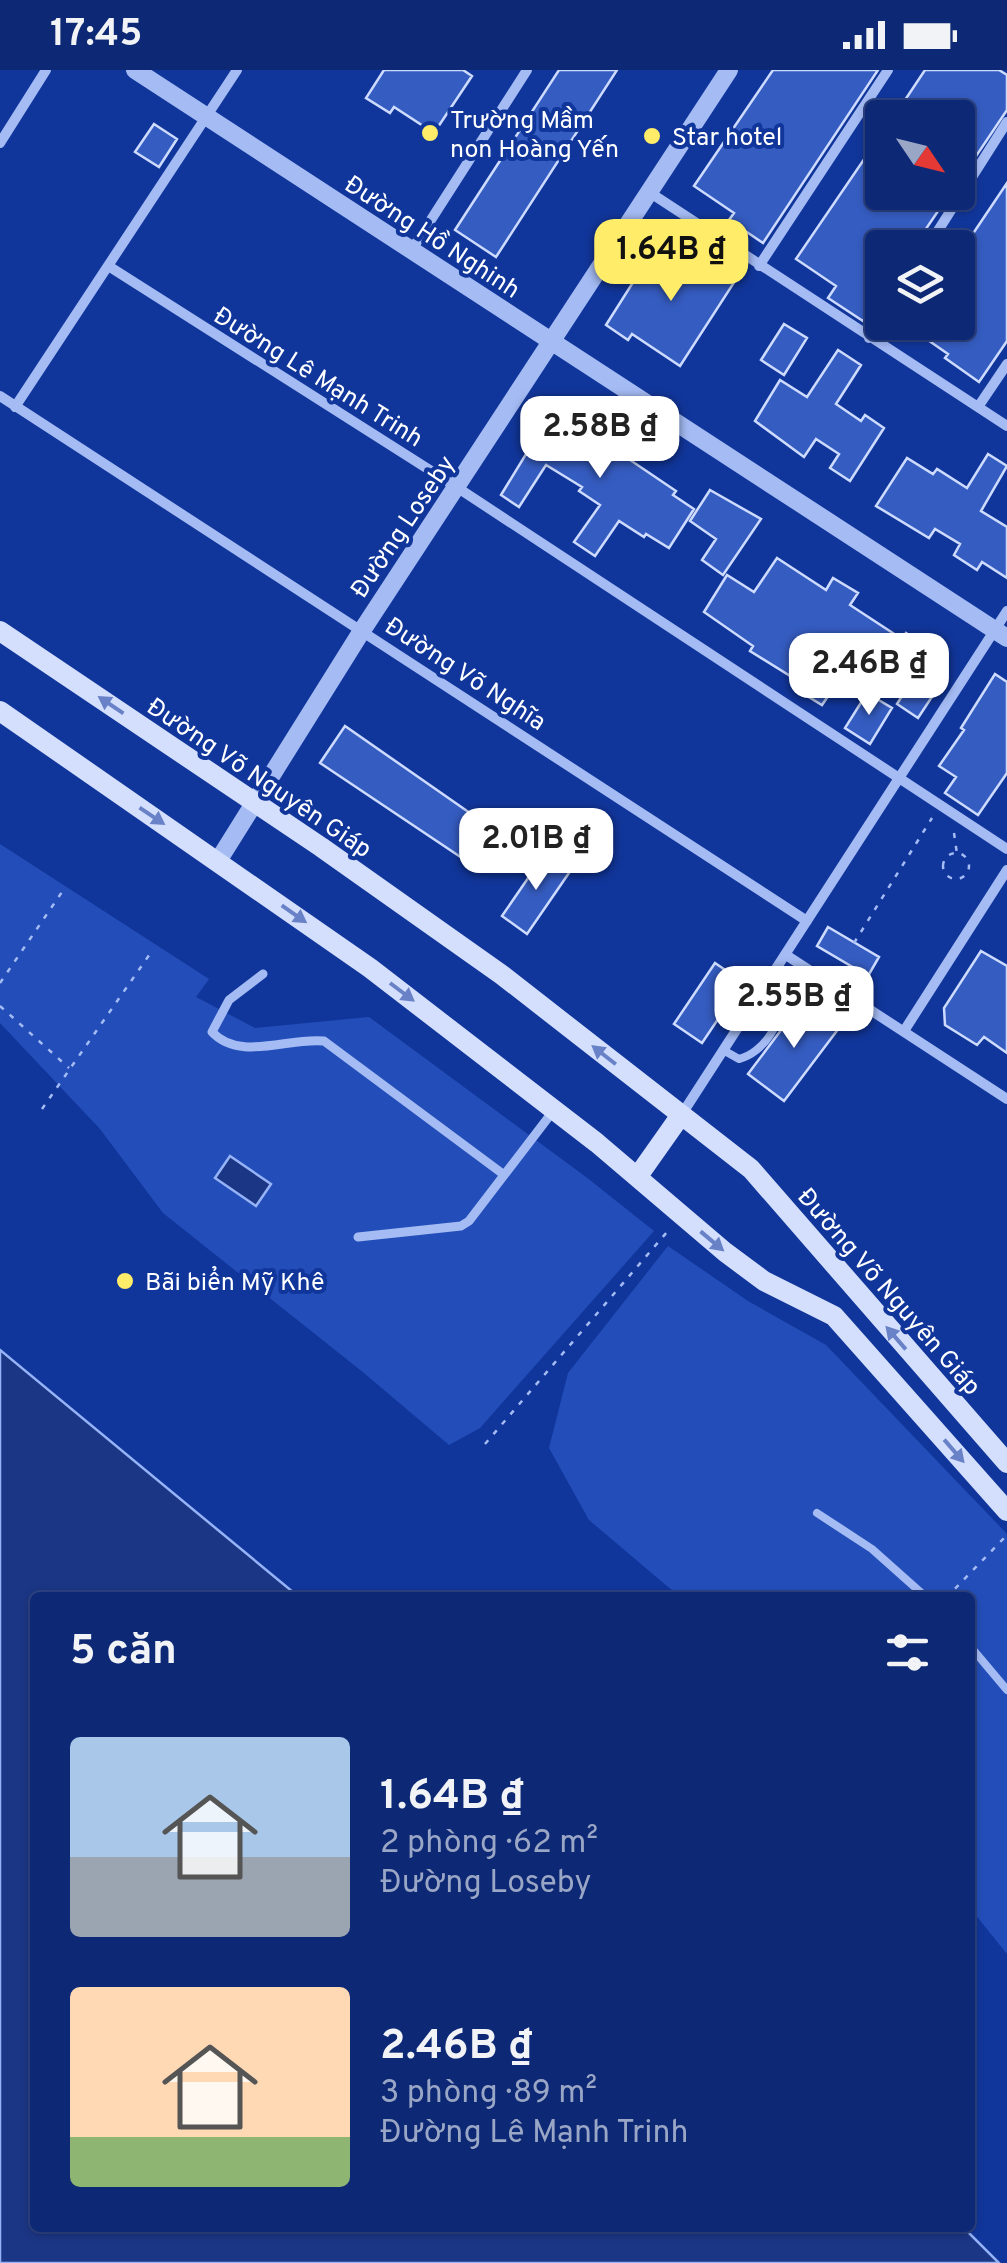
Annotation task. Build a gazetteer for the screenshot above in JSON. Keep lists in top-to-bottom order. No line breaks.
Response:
{"streets":{"main road":["Đường Võ Nguyên Giáp"],"street":["Đường Hồ Nghinh","Đường Lê Mạnh Trinh","Đường Loseby","Đường Võ Nghĩa"]},"crossings":[["Đường Hồ Nghinh","Đường Loseby"],["Đường Lê Mạnh Trinh","Đường Loseby"],["Đường Loseby","Đường Võ Nghĩa"],["Đường Loseby","Đường Võ Nguyên Giáp"]],"places":["Trường Mầm non Hoàng Yến","Star hotel","Bãi biển Mỹ Khê"],"north":"bottom right","page":{"status":"17:45","price":["1.64B ₫","2.58B ₫","2.46B ₫","2.01B ₫","2.55B ₫"],"heading":"5 căn","list":[{"name":"1.64B ₫","note":"2 phòng · 62 m² · Đường Loseby"},{"name":"2.46B ₫","note":"3 phòng · 89 m² · Đường Lê Mạnh Trinh"}]}}
